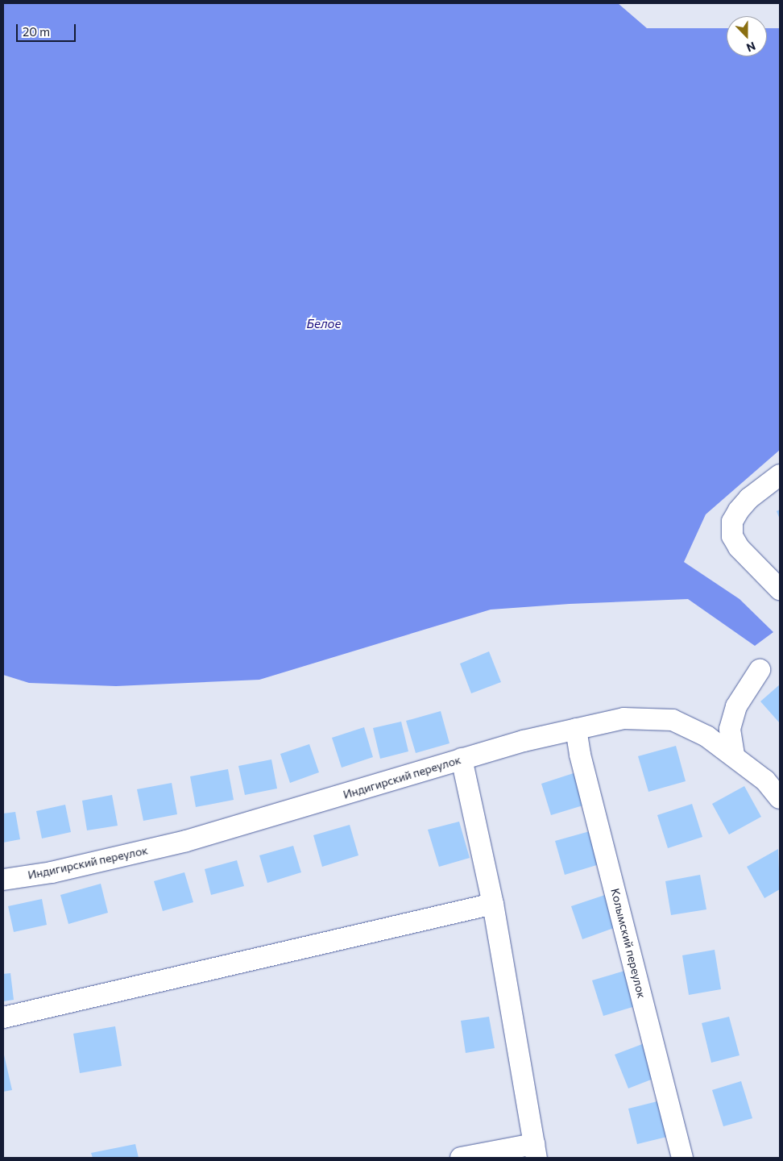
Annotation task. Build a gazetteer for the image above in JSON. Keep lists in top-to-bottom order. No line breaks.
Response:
{"streets":{"street":["Индигирский переулок","Колымский переулок"]},"crossings":[["Индигирский переулок","Колымский переулок"]],"water":["Белое"],"scale_bar":"20 m","north":"bottom"}
